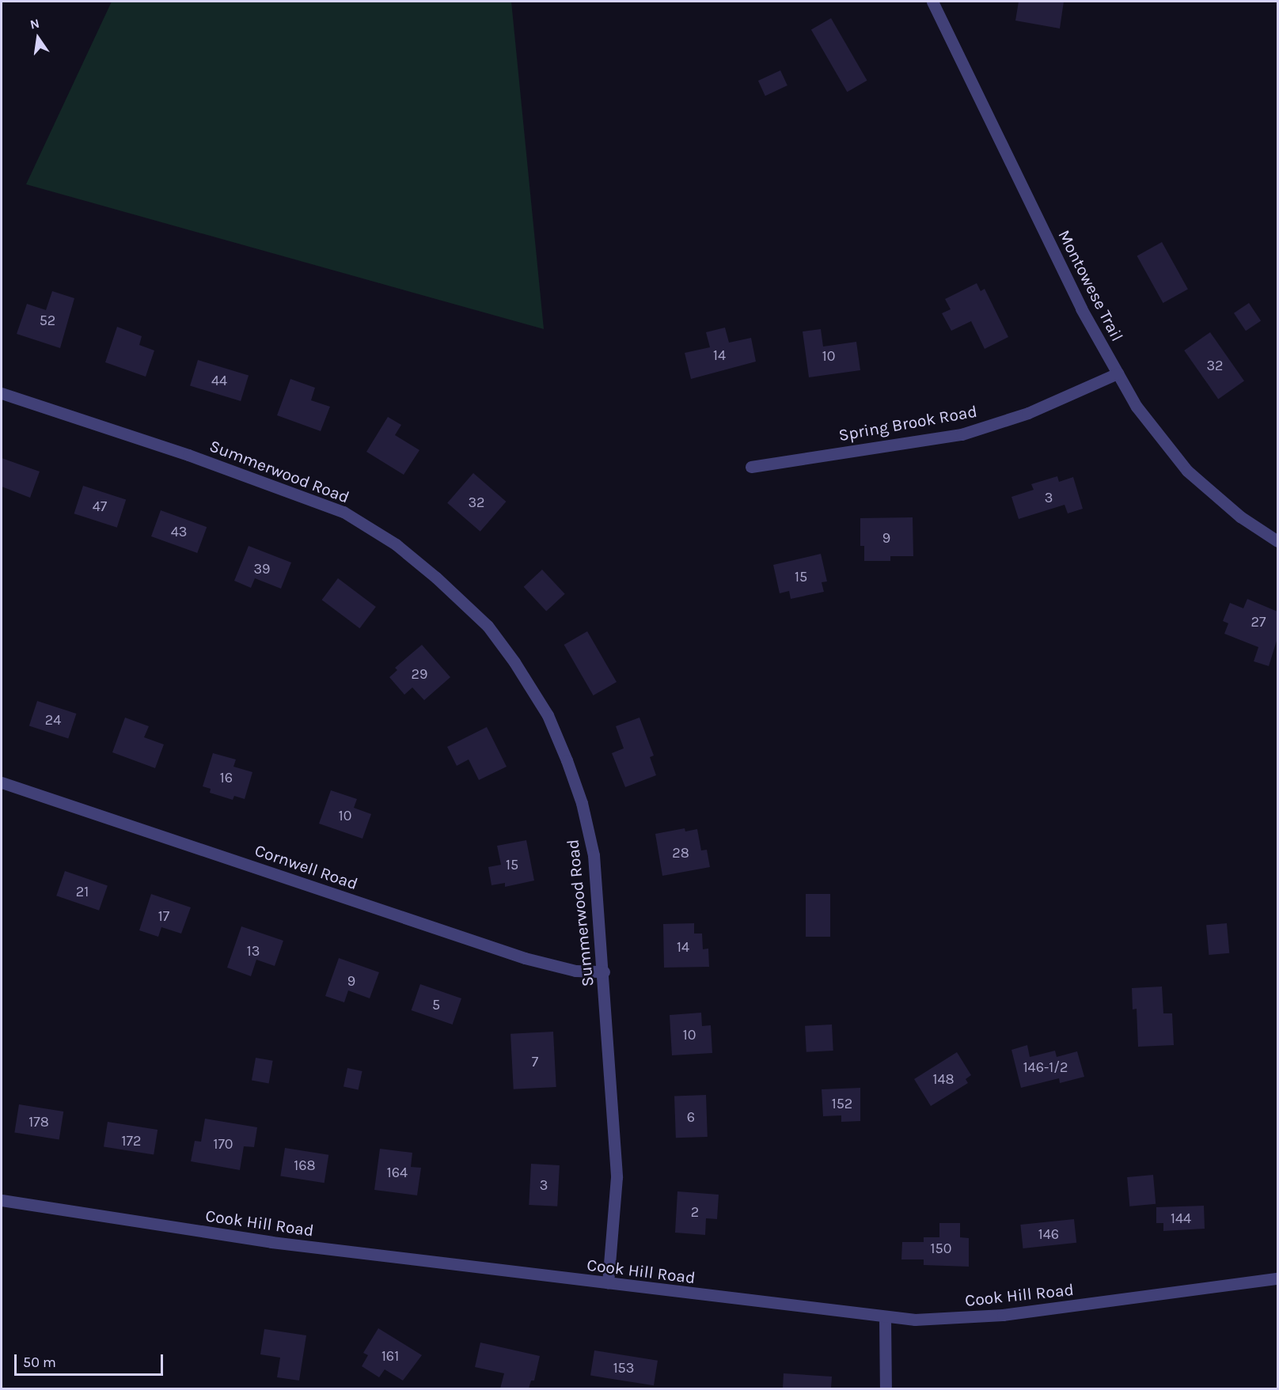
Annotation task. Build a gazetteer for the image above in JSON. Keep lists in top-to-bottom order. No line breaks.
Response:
{"streets":{"street":["Montowese Trail","Spring Brook Road","Summerwood Road","Cornwell Road","Cook Hill Road"]},"crossings":[["Montowese Trail","Spring Brook Road"],["Summerwood Road","Cornwell Road"],["Summerwood Road","Cook Hill Road"]],"house_numbers":["52","14","10","32","44","3","32","47","43","9","39","15","27","29","24","16","10","28","15","21","17","14","13","9","5","10","7","146-1/2","148","152","6","178","172","170","168","164","3","2","144","146","150","161","153"],"scale_bar":"50 m","north":"top"}
